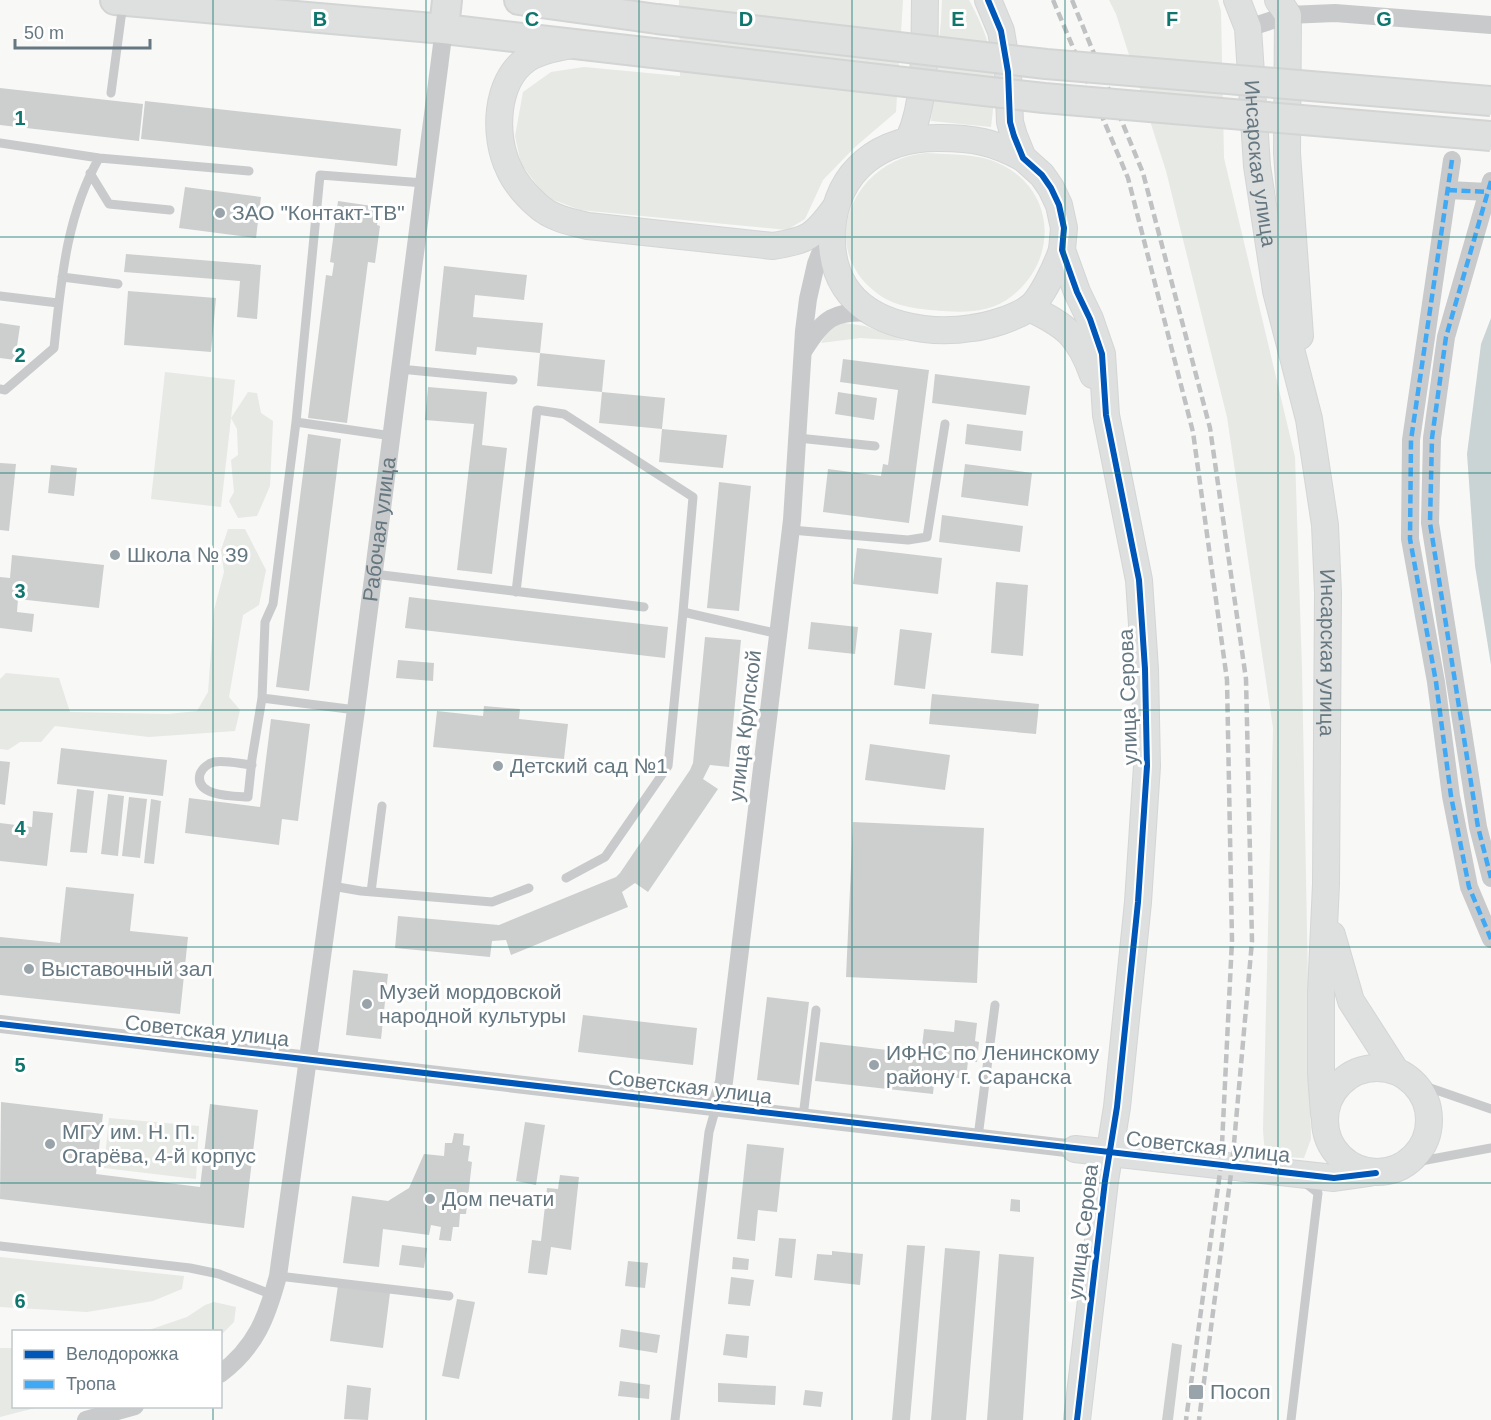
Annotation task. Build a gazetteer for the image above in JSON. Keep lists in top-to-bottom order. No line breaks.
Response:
{"streets":{"main road":["Рабочая улица"],"street":["Инсарская улица","улица Серова","улица Крупской","Советская улица"]},"crossings":[["Инсарская улица","Советская улица"],["Рабочая улица","Советская улица"],["улица Серова","Советская улица"],["улица Крупской","Советская улица"]],"places":{"other":["ЗАО \"Контакт-ТВ\"","Школа № 39","Детский сад №1","Выставочный зал","Музей мордовской народной культуры","ИФНС по Ленинскому району г. Саранска","МГУ им. Н. П. Огарёва, 4-й корпус","Дом печати"],"transit":["Посоп"]},"legend":["Велодорожка","Тропа"],"scale_bar":"50 m","grid":{"columns":["B","C","D","E","F","G"],"rows":["1","2","3","4","5","6"]}}
